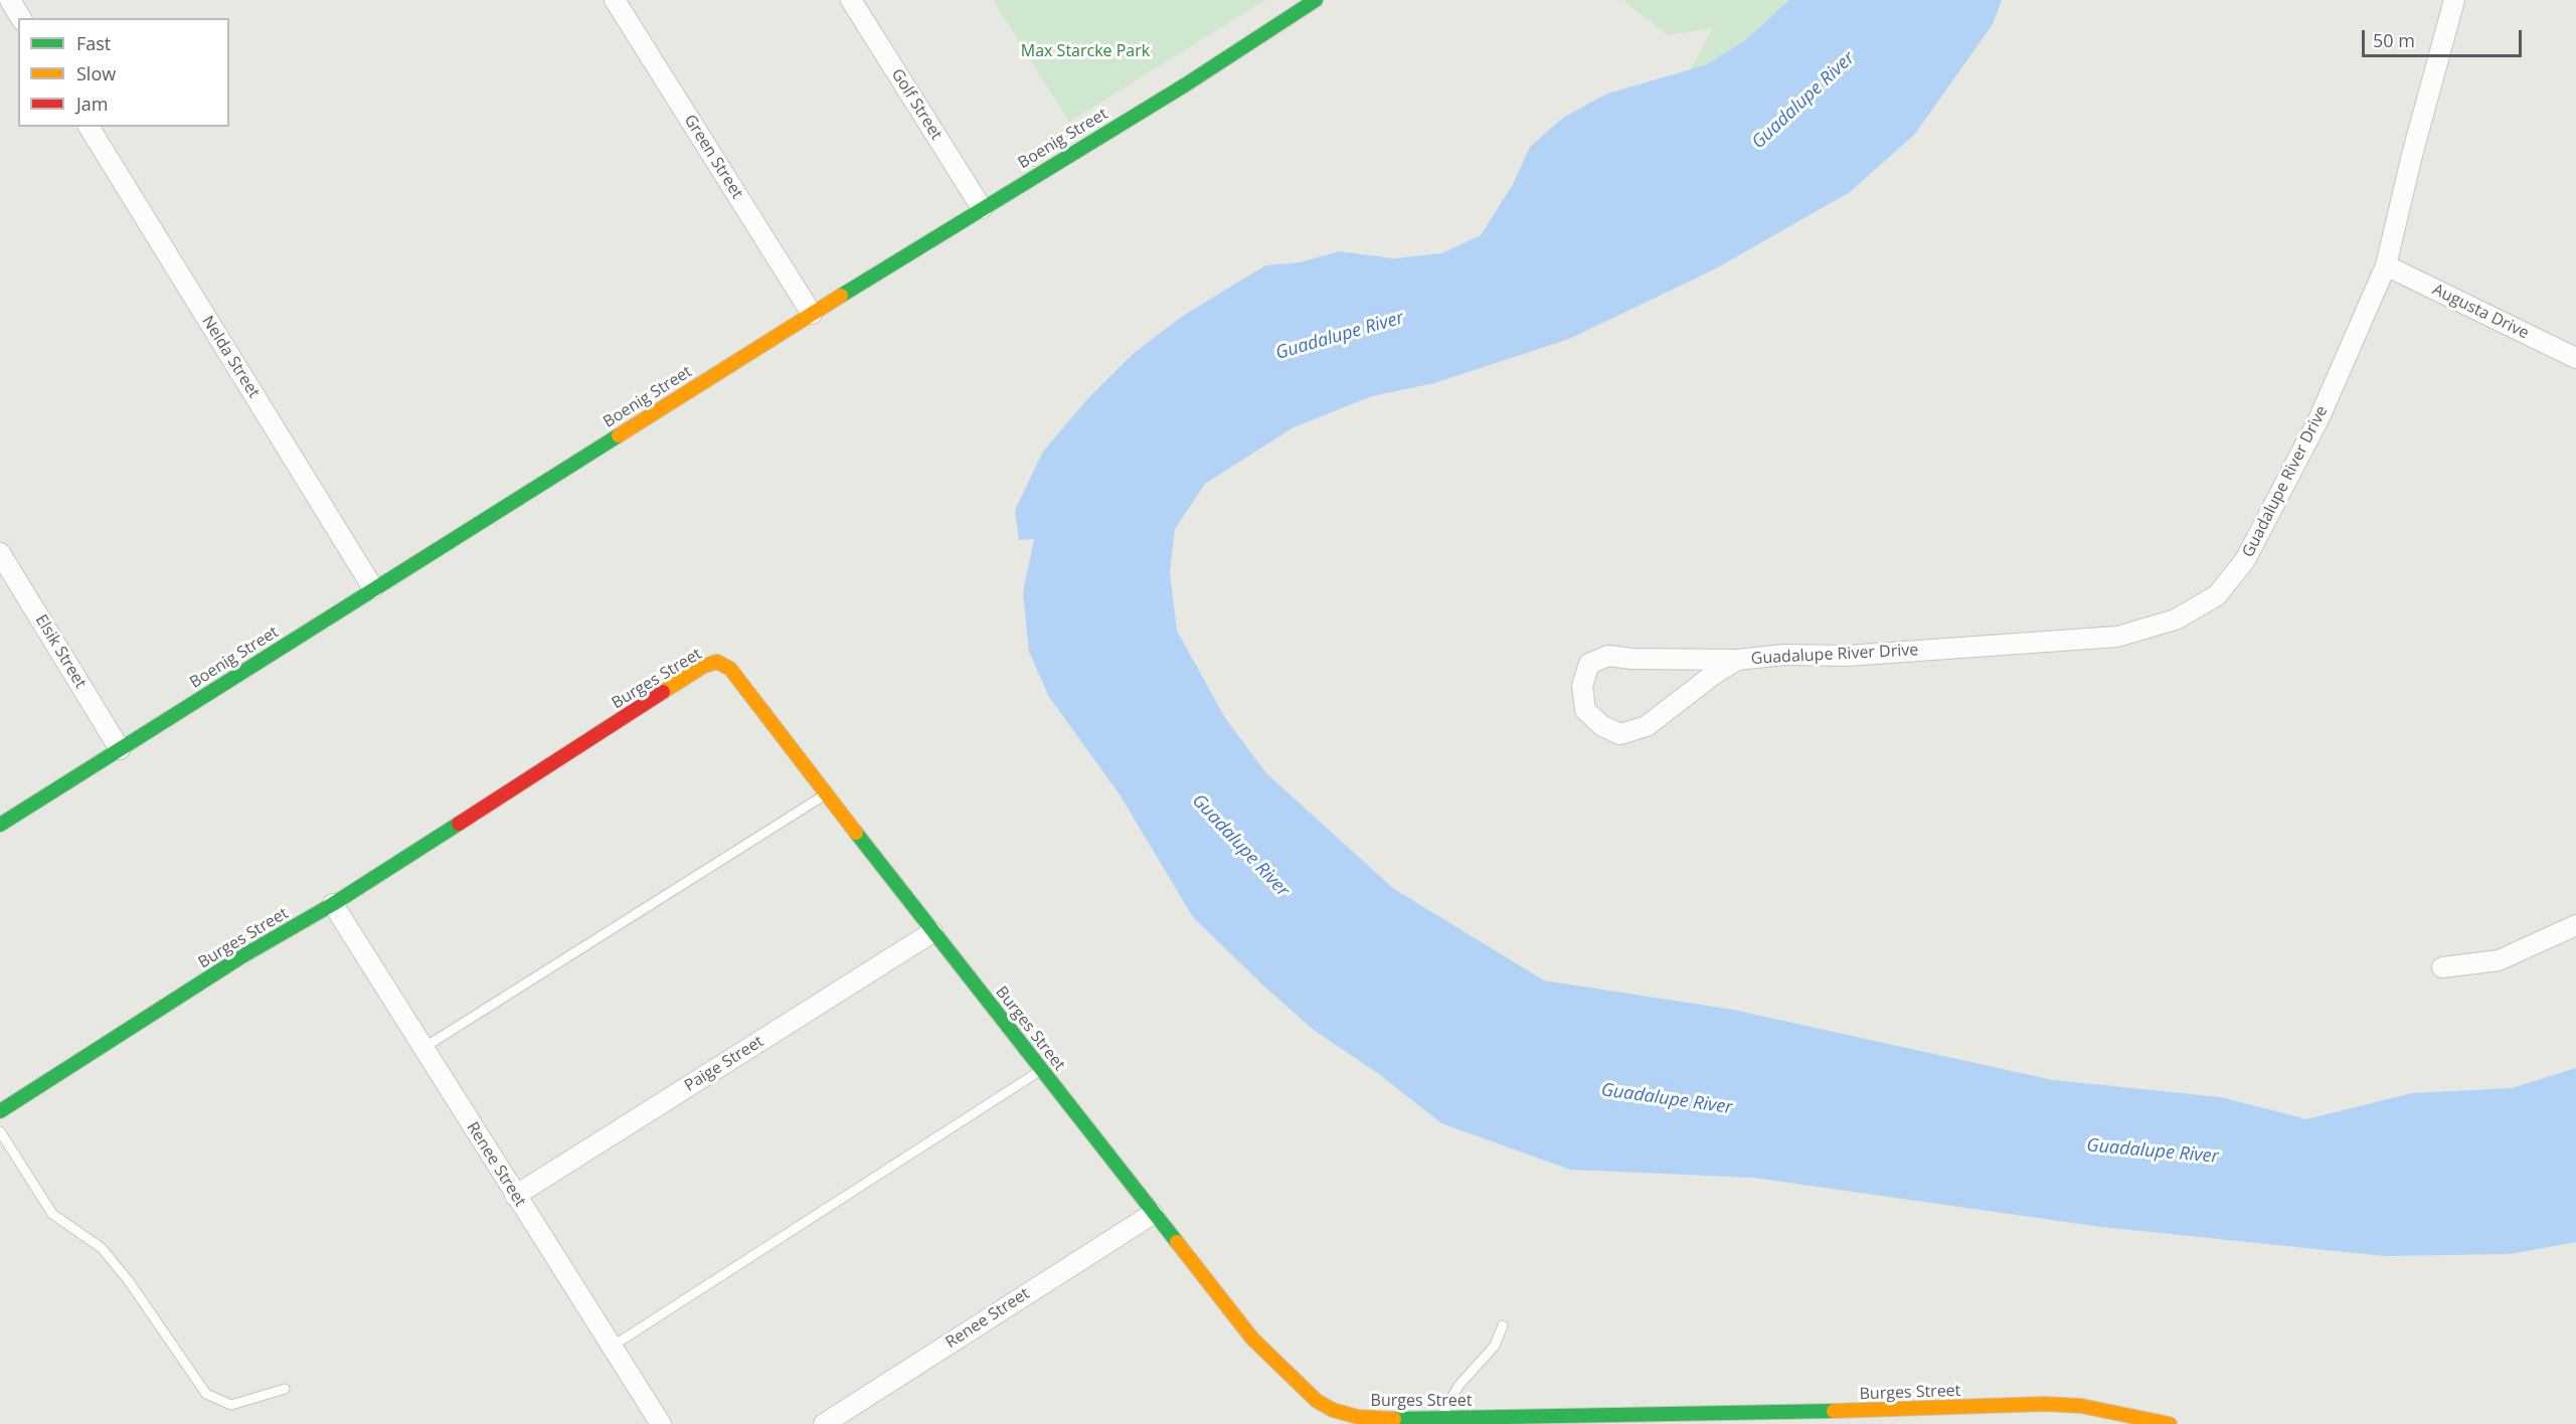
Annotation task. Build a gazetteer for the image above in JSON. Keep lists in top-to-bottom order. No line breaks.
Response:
{"streets":{"street":["Golf Street","Boenig Street","Green Street","Augusta Drive","Nelda Street","Guadalupe River Drive","Elsik Street","Burges Street","Paige Street","Renee Street"]},"crossings":[["Golf Street","Boenig Street"],["Boenig Street","Green Street"],["Boenig Street","Nelda Street"],["Boenig Street","Elsik Street"],["Augusta Drive","Guadalupe River Drive"],["Burges Street","Paige Street"],["Burges Street","Renee Street"],["Paige Street","Renee Street"]],"water":["Guadalupe River"],"parks":["Max Starcke Park"],"legend":["Fast","Slow","Jam"],"scale_bar":"50 m"}
